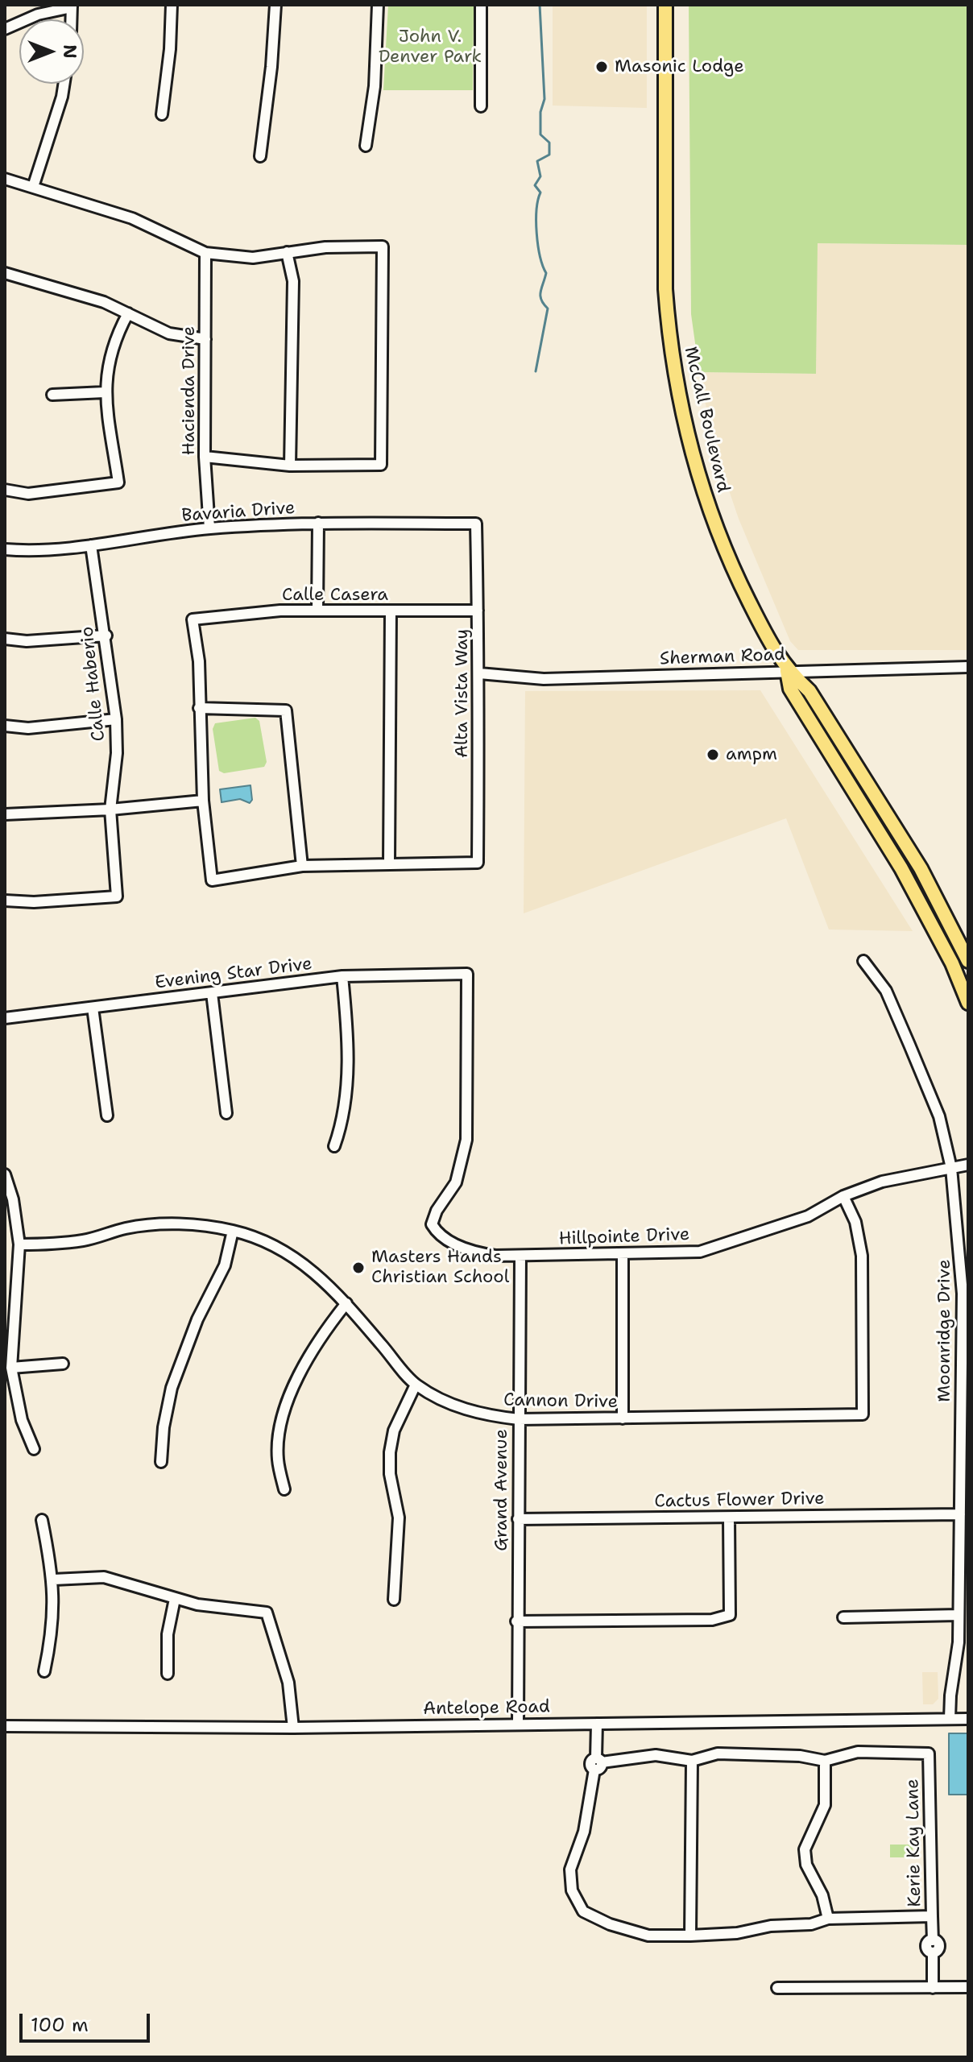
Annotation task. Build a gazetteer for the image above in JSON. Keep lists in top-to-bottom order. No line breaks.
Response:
{"streets":{"main road":["McCall Boulevard"],"street":["Hacienda Drive","Bavaria Drive","Calle Casera","Sherman Road","Calle Haberio","Alta Vista Way","Evening Star Drive","Hillpointe Drive","Moonridge Drive","Cannon Drive","Grand Avenue","Cactus Flower Drive","Antelope Road","Kerie Kay Lane"]},"crossings":[["Hacienda Drive","Bavaria Drive"],["McCall Boulevard","Sherman Road"],["Bavaria Drive","Calle Haberio"],["Bavaria Drive","Alta Vista Way"],["Calle Casera","Alta Vista Way"],["Sherman Road","Alta Vista Way"],["Evening Star Drive","Hillpointe Drive"],["Hillpointe Drive","Moonridge Drive"],["Hillpointe Drive","Cannon Drive"],["Hillpointe Drive","Grand Avenue"],["Moonridge Drive","Cactus Flower Drive"],["Moonridge Drive","Antelope Road"],["Cannon Drive","Grand Avenue"],["Grand Avenue","Cactus Flower Drive"],["Grand Avenue","Antelope Road"],["Antelope Road","Kerie Kay Lane"]],"parks":["John V. Denver Park"],"places":["Masonic Lodge","ampm","Masters Hands Christian School"],"scale_bar":"100 m","north":"right"}
